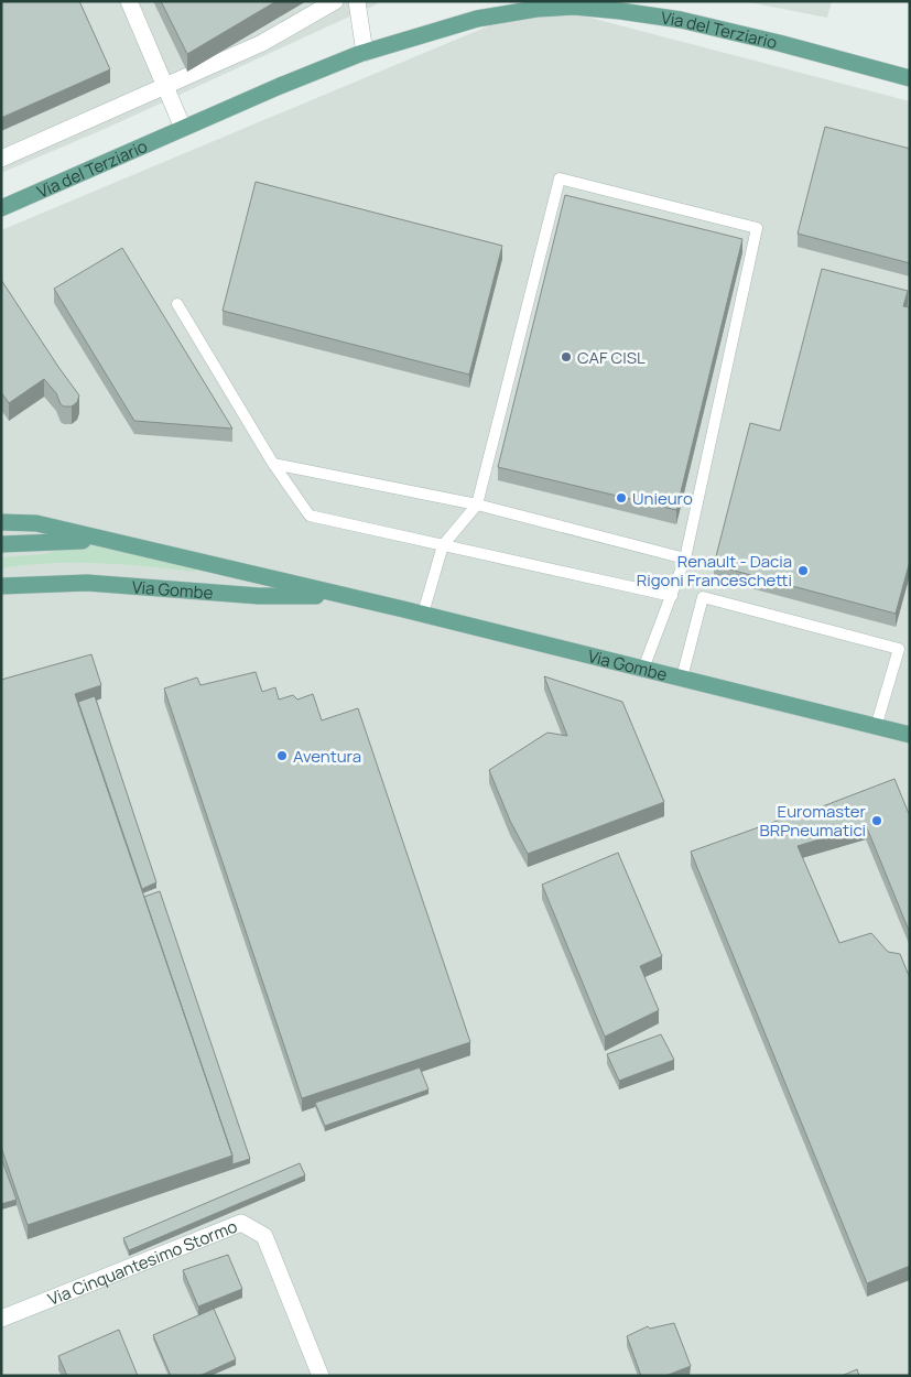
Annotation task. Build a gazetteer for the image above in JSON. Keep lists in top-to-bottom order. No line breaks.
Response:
{"streets":{"main road":["Via del Terziario","Via Gombe"],"street":["Via Cinquantesimo Stormo"]},"places":["CAF CISL","Unieuro","Renault - Dacia Rigoni Franceschetti","Aventura","Euromaster BRPneumatici"]}
